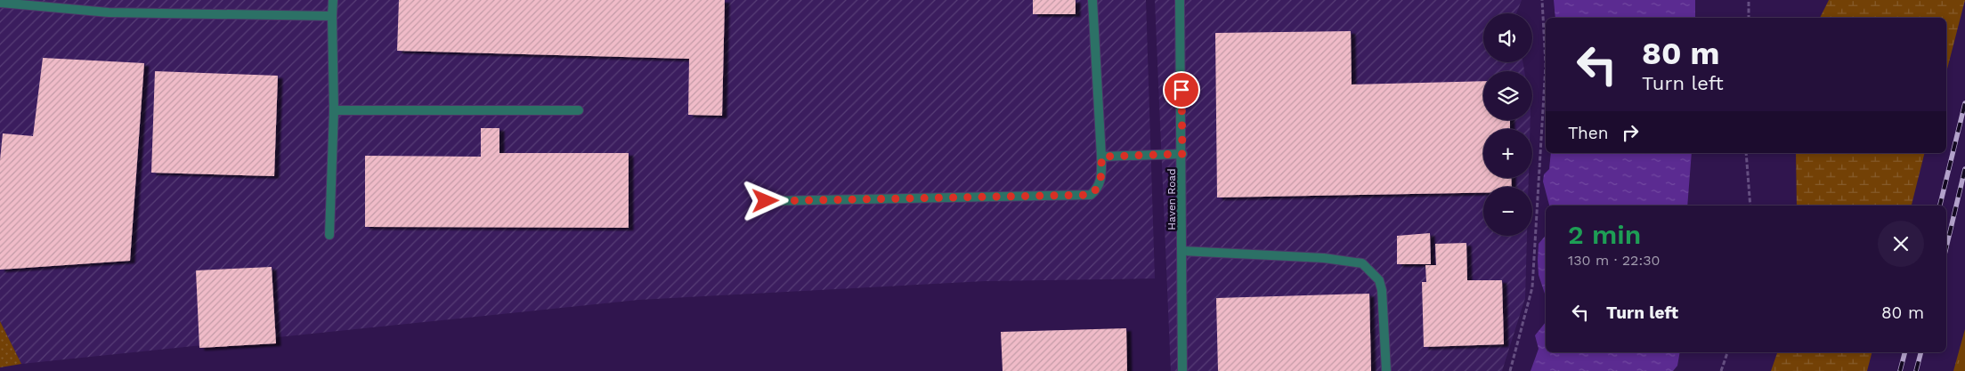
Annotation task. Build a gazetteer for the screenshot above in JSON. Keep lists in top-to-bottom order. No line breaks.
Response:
{"streets":{"street":["Haven Road"]},"page":{"map_buttons":["+","−"],"turn":["80 m","Turn left"],"then":"Then","heading":["2 min","130 m · 22:30"],"list":[{"name":"Turn left","value":"80 m"}]}}
